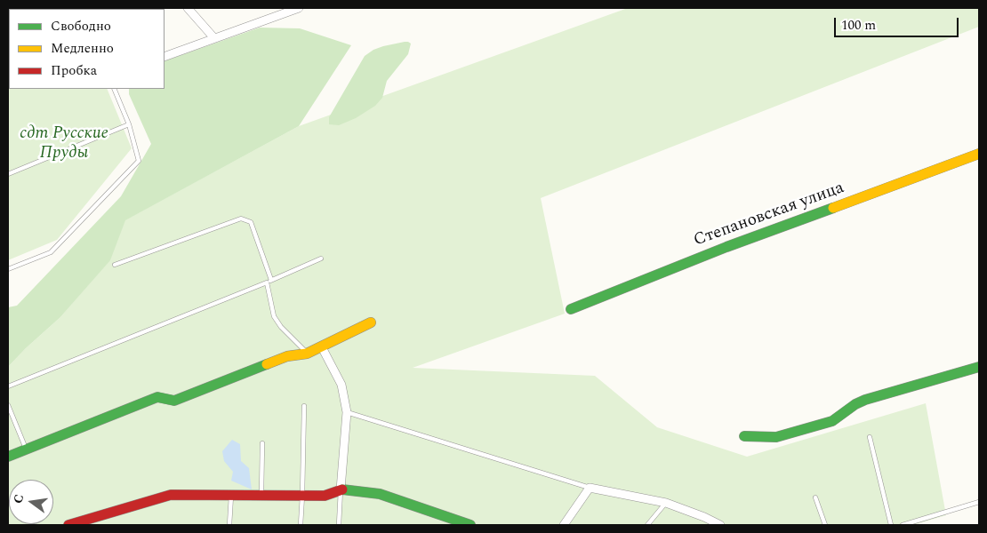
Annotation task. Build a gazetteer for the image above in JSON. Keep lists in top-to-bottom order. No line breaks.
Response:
{"streets":{"street":["Степановская улица"]},"parks":["сдт Русские Пруды"],"legend":["Свободно","Медленно","Пробка"],"scale_bar":"100 m","north":"left"}
